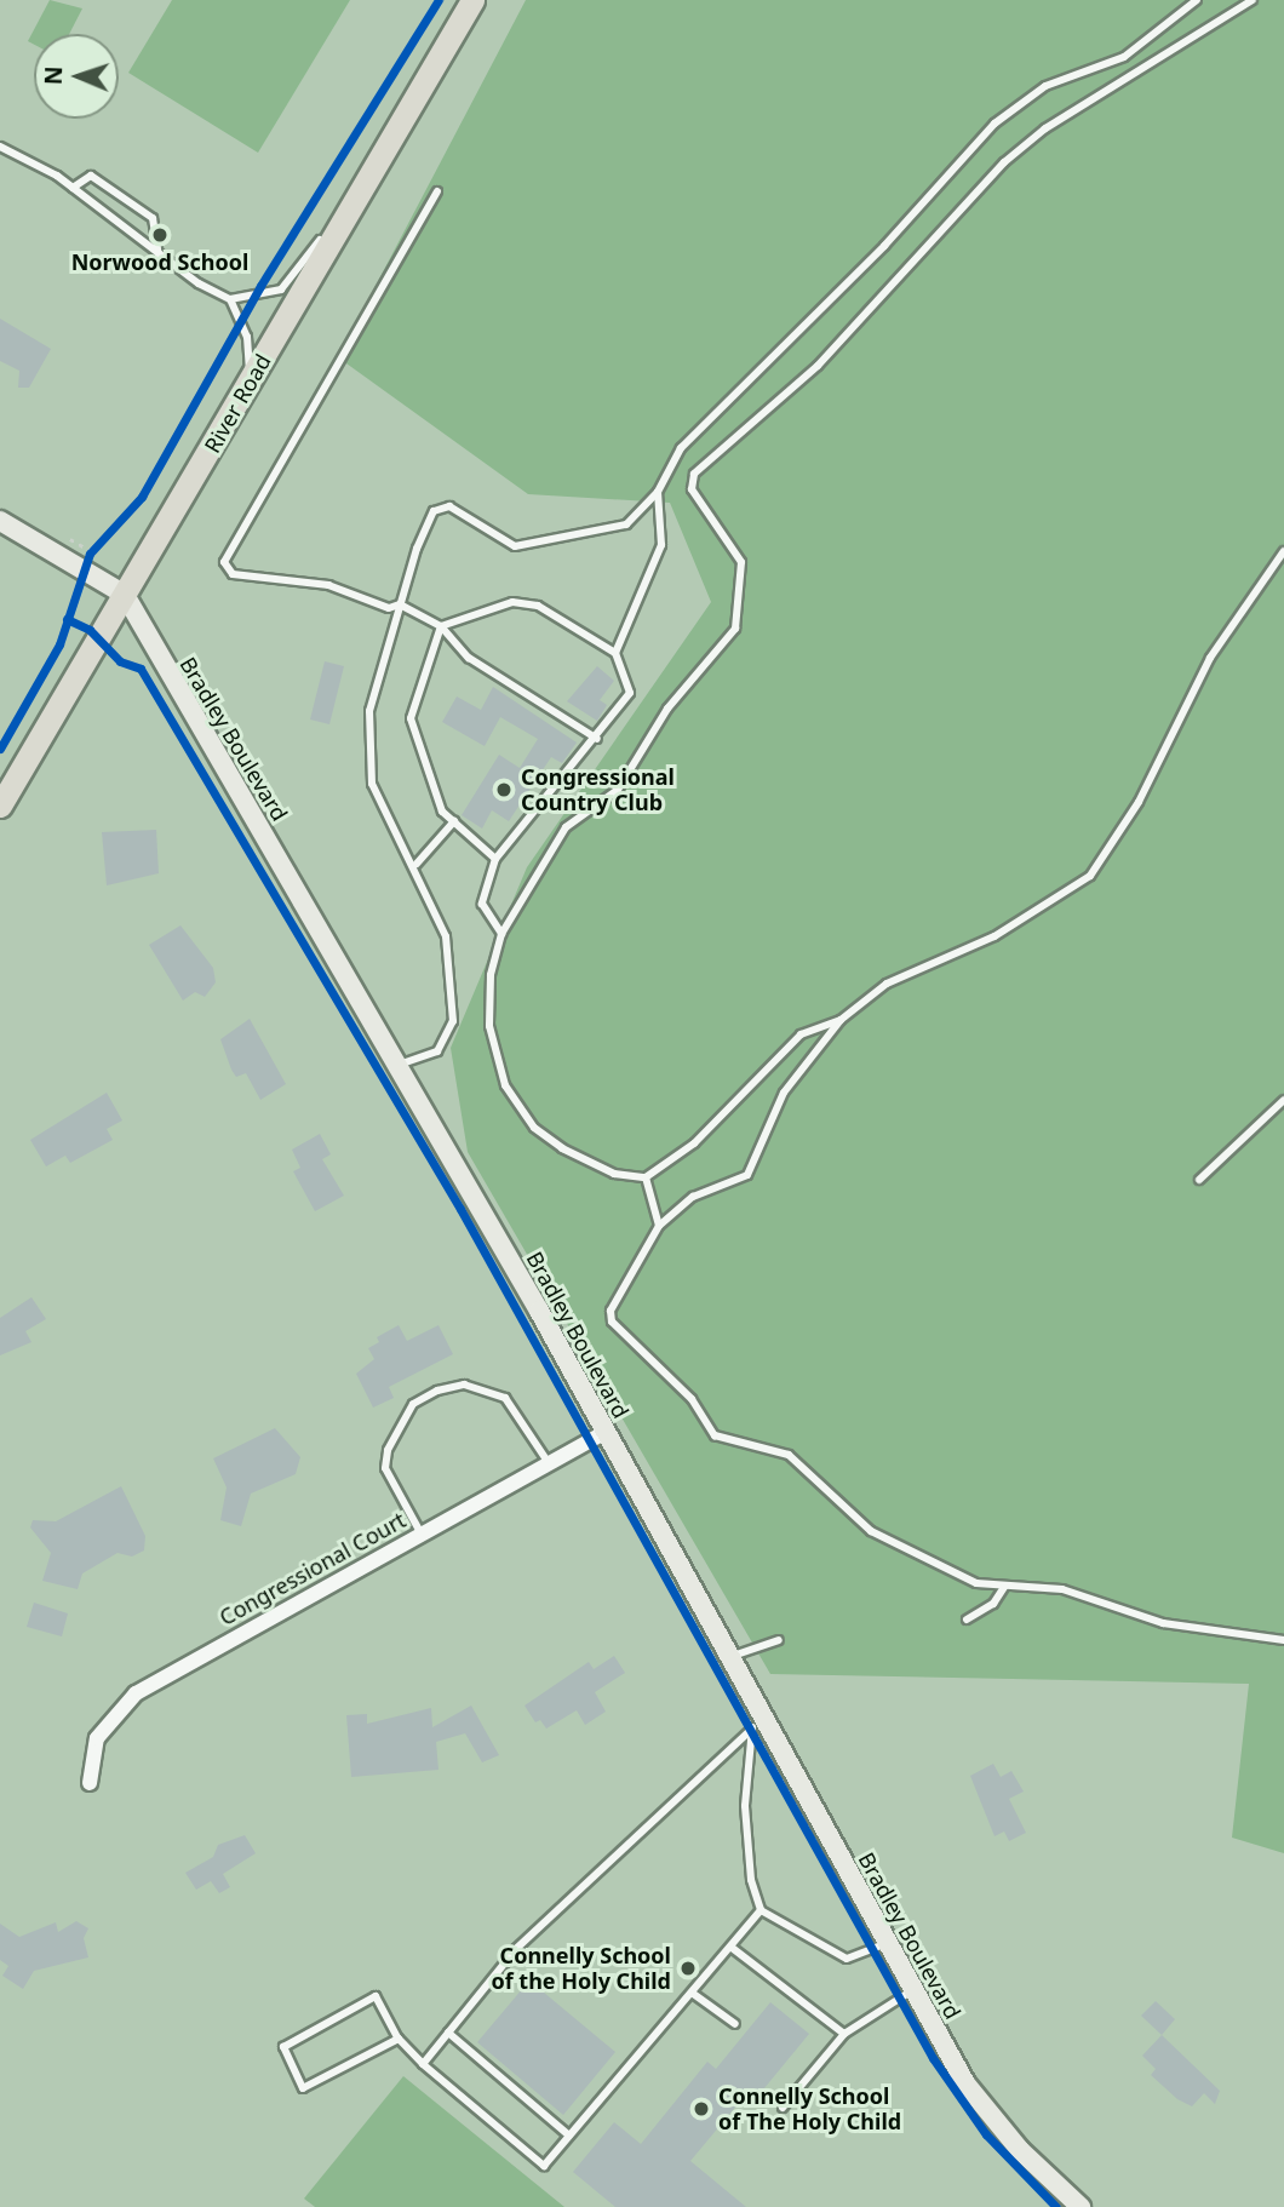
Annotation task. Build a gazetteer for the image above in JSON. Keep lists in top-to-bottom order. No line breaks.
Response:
{"streets":{"main road":["River Road","Bradley Boulevard"],"street":["Congressional Court"]},"crossings":[["River Road","Bradley Boulevard"],["Bradley Boulevard","Congressional Court"]],"places":["Norwood School","Congressional Country Club","Connelly School of the Holy Child","Connelly School of The Holy Child"],"north":"left"}
